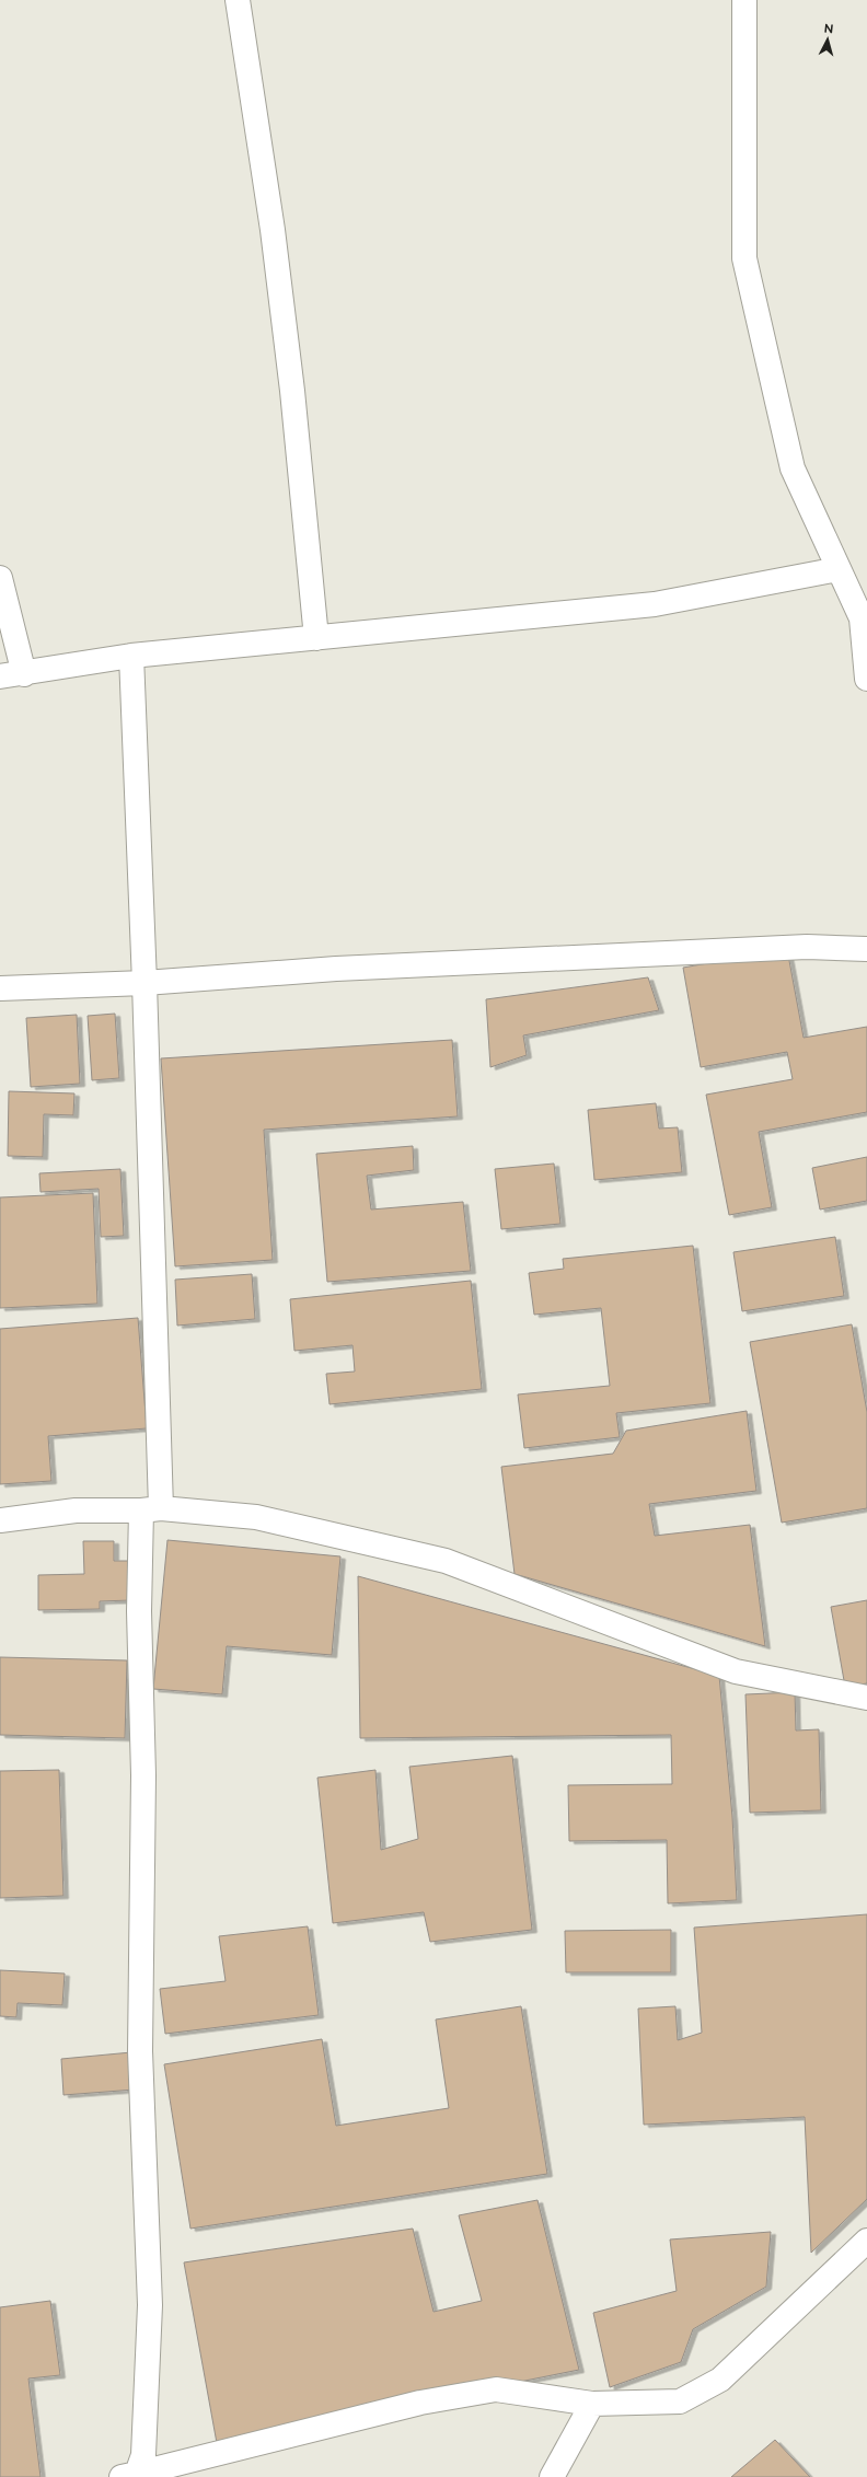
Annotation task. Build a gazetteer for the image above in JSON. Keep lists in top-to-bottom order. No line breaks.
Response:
{"north":"top"}
